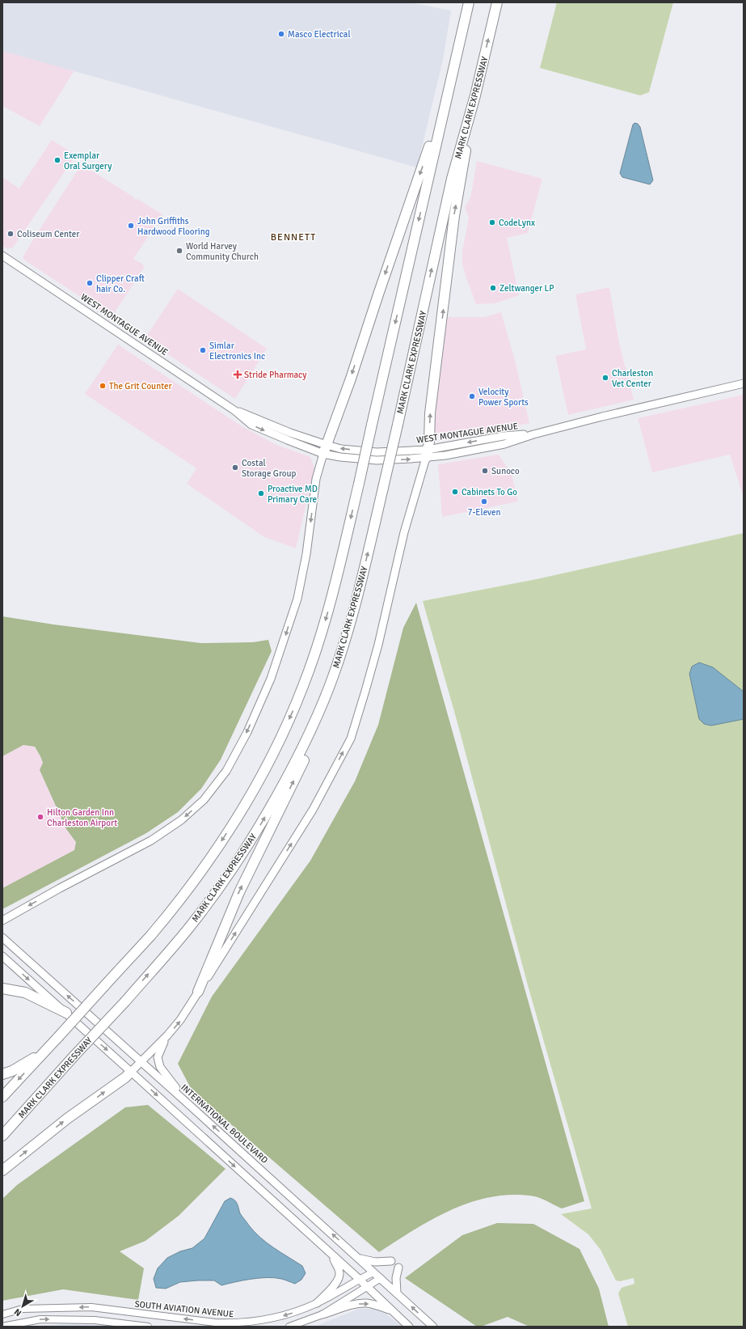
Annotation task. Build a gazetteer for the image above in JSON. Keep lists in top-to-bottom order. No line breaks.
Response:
{"streets":{"highway":["MARK CLARK EXPRESSWAY"],"main road":["WEST MONTAGUE AVENUE","INTERNATIONAL BOULEVARD"],"street":["SOUTH AVIATION AVENUE"]},"crossings":[["INTERNATIONAL BOULEVARD","SOUTH AVIATION AVENUE"]],"districts":["BENNETT"],"places":{"other":["Masco Electrical","Exemplar Oral Surgery","CodeLynx","John Griffiths Hardwood Flooring","Coliseum Center","World Harvey Community Church","Clipper Craft hair Co.","Zeltwanger LP","Simlar Electronics Inc","Charleston Vet Center","The Grit Counter","Velocity Power Sports","Costal Storage Group","Sunoco","Cabinets To Go","Proactive MD Primary Care","7-Eleven","Hilton Garden Inn Charleston Airport"],"health":["Stride Pharmacy"]},"north":"bottom left"}
